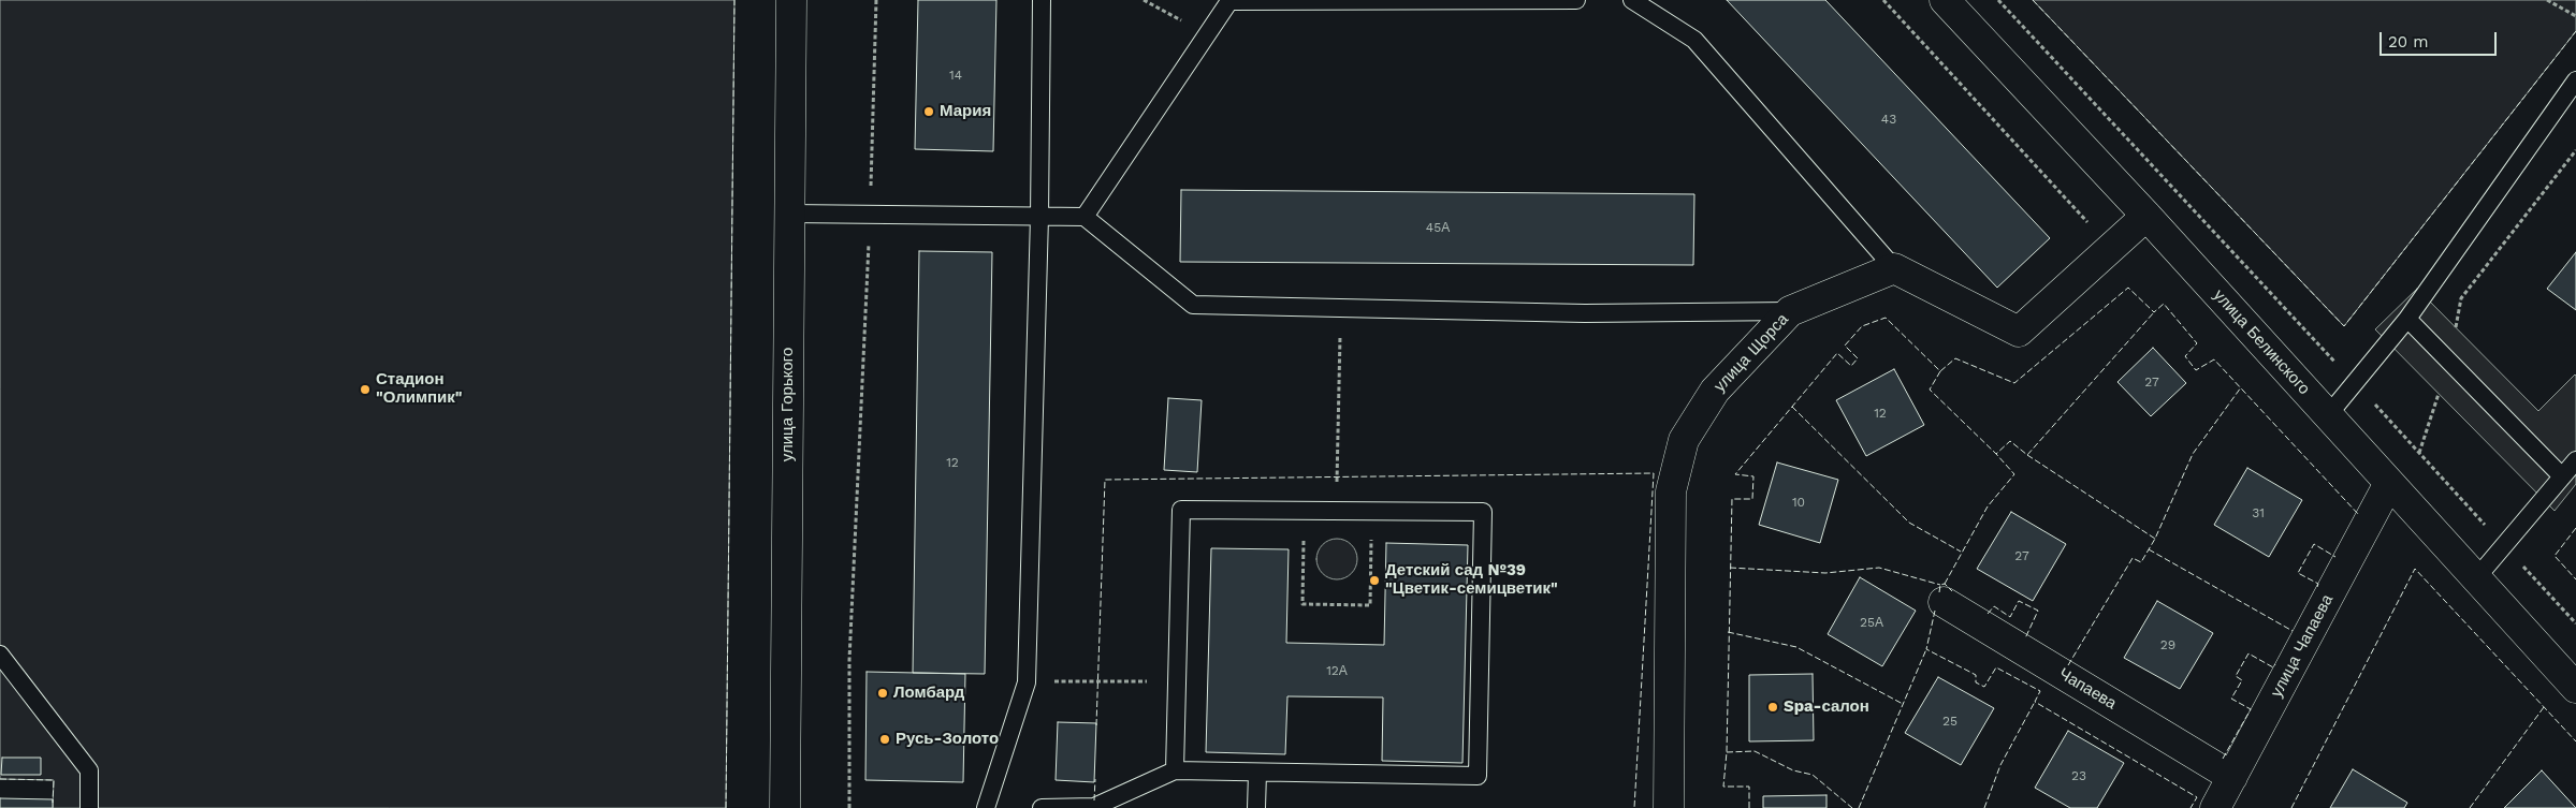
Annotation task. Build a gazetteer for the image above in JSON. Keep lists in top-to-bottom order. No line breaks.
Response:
{"streets":{"street":["улица Белинского","улица Щорса","улица Горького","улица Чапаева","Чапаева"]},"crossings":[["улица Белинского","улица Чапаева"],["улица Чапаева","Чапаева"]],"places":["Мария","Стадион \"Олимпик\"","Детский сад №39 \"Цветик-семицветик\"","Ломбард","Spa-салон","Русь-Золото"],"house_numbers":["14","43","45А","27","12","12","10","31","27","25А","29","12А","25","23"],"scale_bar":"20 m"}
